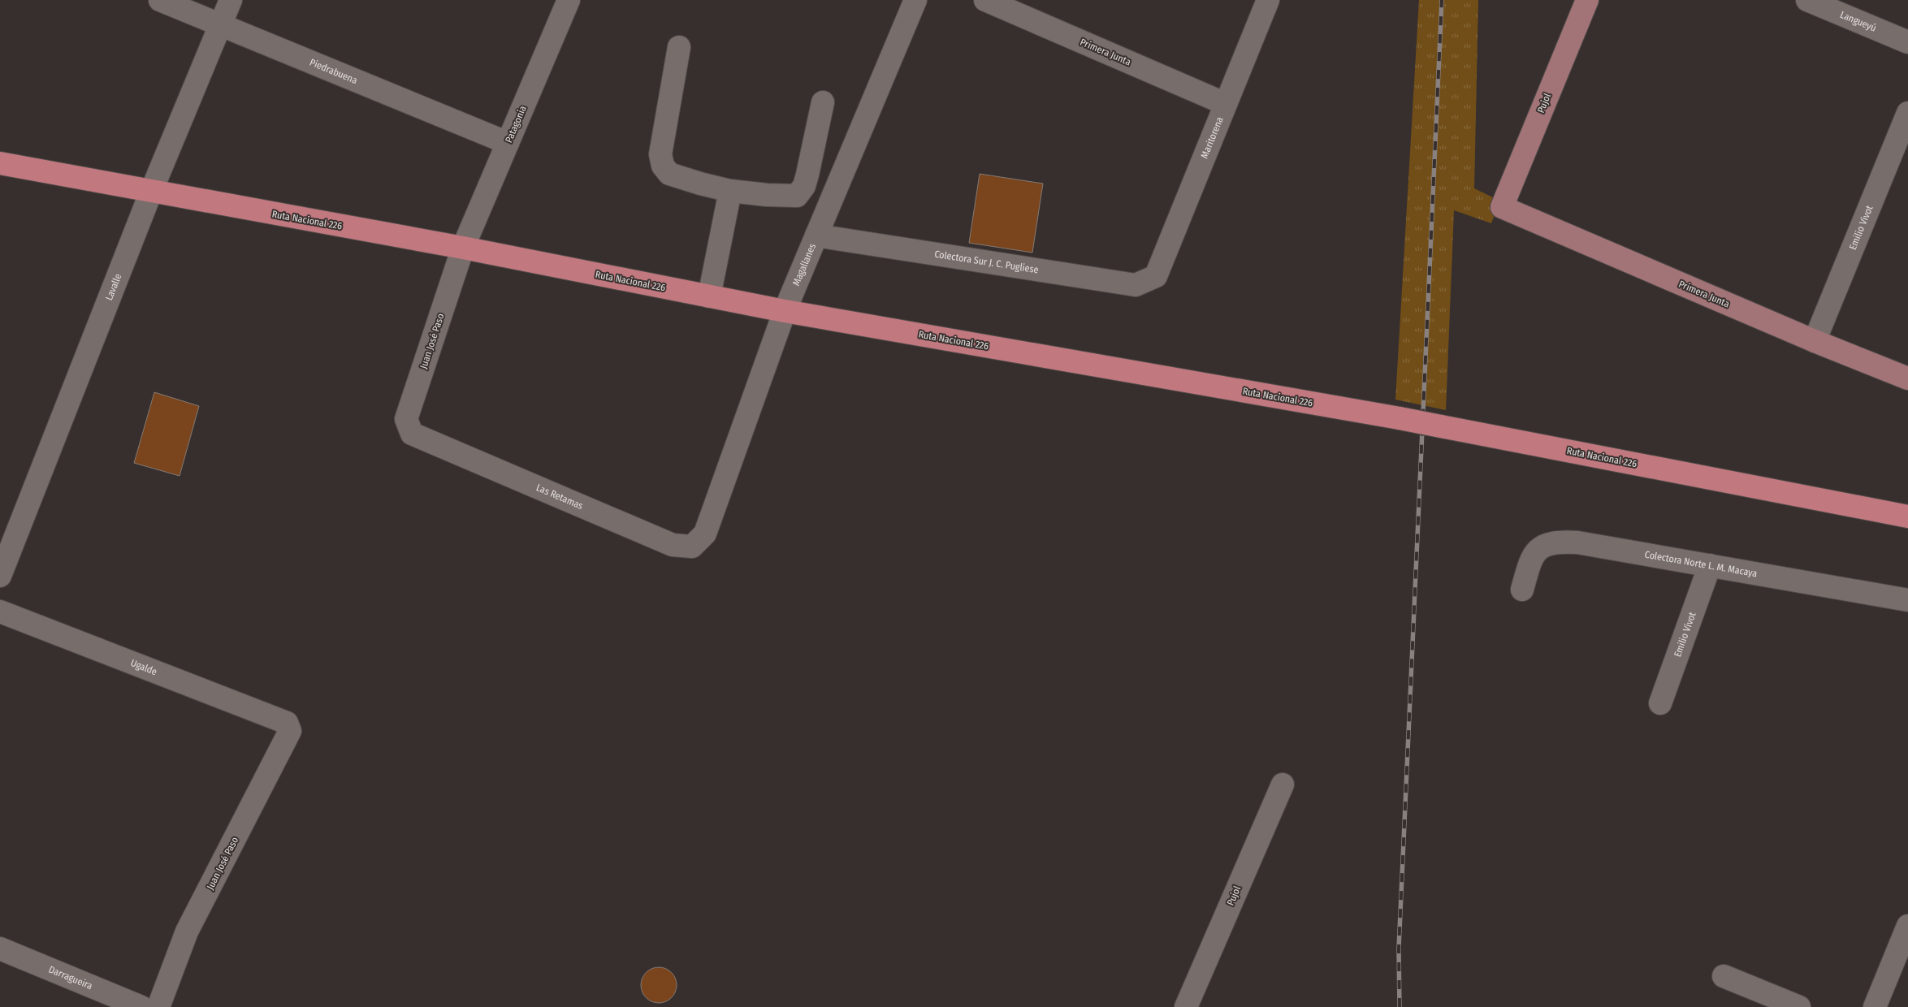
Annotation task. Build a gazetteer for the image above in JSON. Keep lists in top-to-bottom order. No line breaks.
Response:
{"streets":{"highway":["Ruta Nacional 226"],"main road":["Primera Junta","Pujol"],"street":["Langueyú","Piedrabuena","Patagonia","Maritorena","Emilio Vivot","Colectora Sur J. C. Pugliese","Magallanes","Lavalle","Juan José Paso","Las Retamas","Colectora Norte L. M. Macaya","Ugalde","Darragueira"]},"crossings":[["Primera Junta","Pujol"],["Primera Junta","Maritorena"],["Primera Junta","Emilio Vivot"],["Piedrabuena","Patagonia"],["Piedrabuena","Lavalle"],["Patagonia","Ruta Nacional 226"],["Patagonia","Juan José Paso"],["Maritorena","Colectora Sur J. C. Pugliese"],["Ruta Nacional 226","Magallanes"],["Ruta Nacional 226","Lavalle"],["Ruta Nacional 226","Juan José Paso"],["Emilio Vivot","Colectora Norte L. M. Macaya"],["Colectora Sur J. C. Pugliese","Magallanes"],["Magallanes","Las Retamas"],["Juan José Paso","Las Retamas"],["Juan José Paso","Ugalde"]]}
